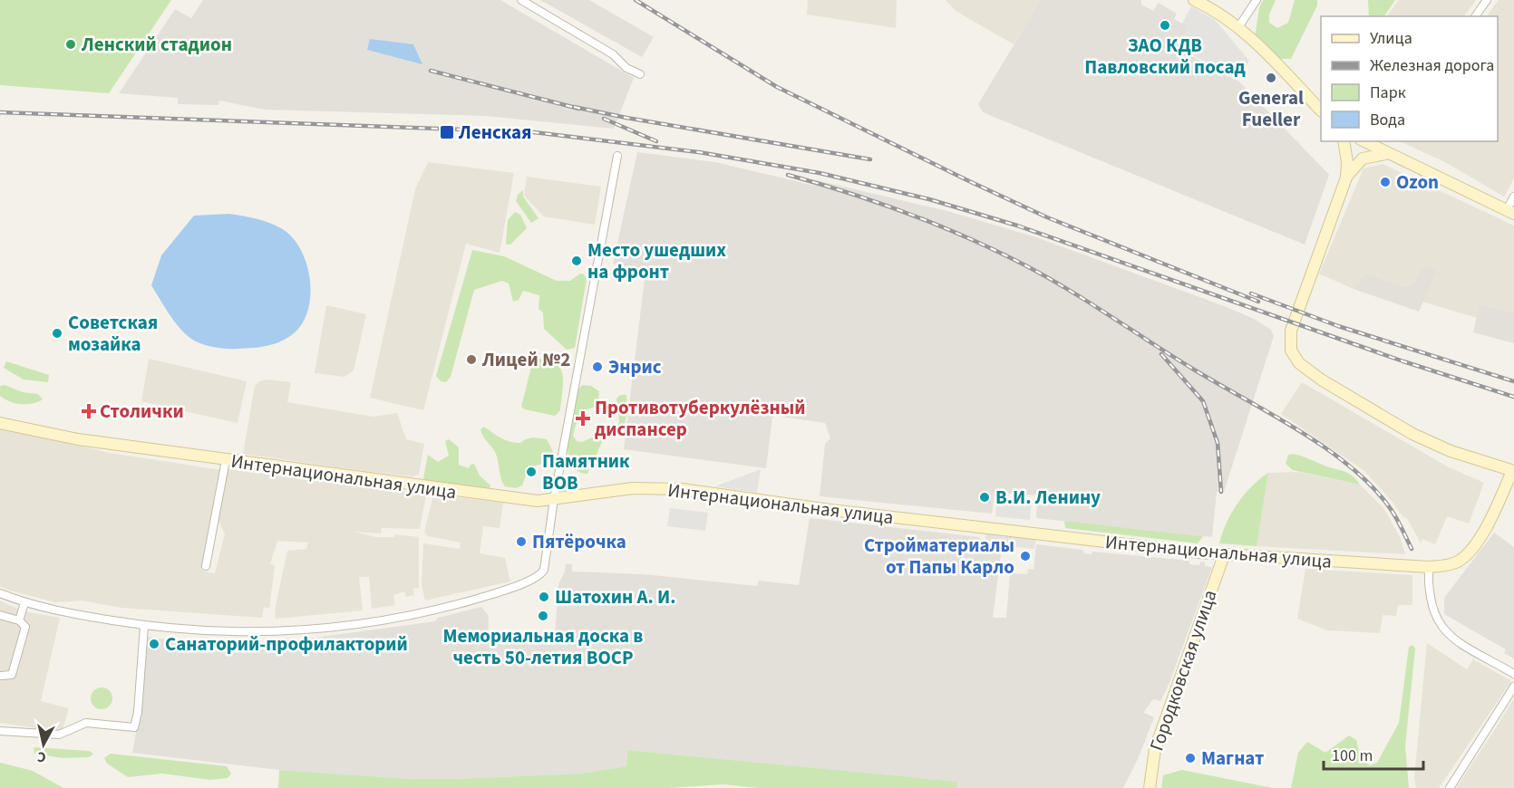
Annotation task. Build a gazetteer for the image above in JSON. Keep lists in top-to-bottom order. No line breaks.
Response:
{"streets":{"main road":["Интернациональная улица","Городковская улица"]},"crossings":[["Интернациональная улица","Городковская улица"]],"places":{"other":["ЗАО КДВ Павловский посад","Ленский стадион","General Fueller","Ozon","Место ушедших на фронт","Советская мозайка","Лицей №2","Энрис","Памятник ВОВ","В.И. Ленину","Пятёрочка","Стройматериалы от Папы Карло","Шатохин А. И.","Мемориальная доска в честь 50-летия ВОСР","Санаторий-профилакторий","Магнат"],"transit":["Ленская"],"health":["Столички","Противотуберкулёзный диспансер"]},"legend":["Улица","Железная дорога","Парк","Вода"],"scale_bar":"100 m","north":"bottom"}
